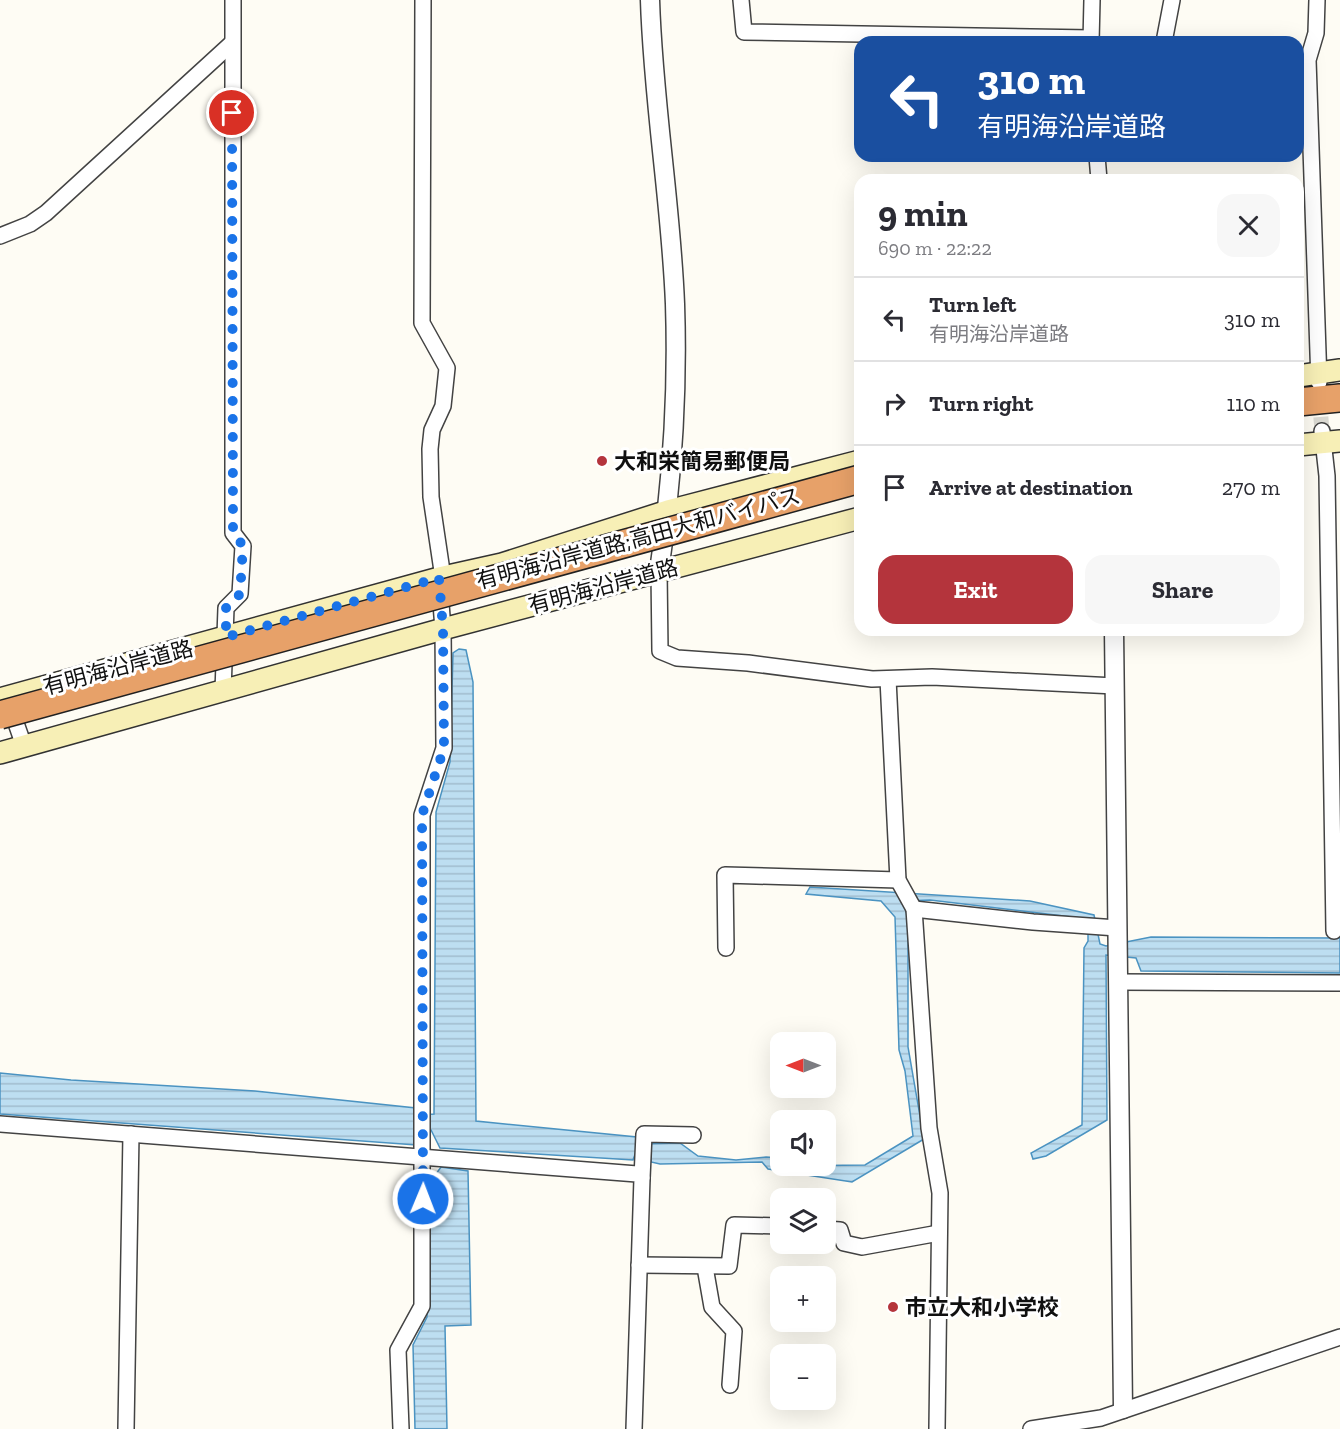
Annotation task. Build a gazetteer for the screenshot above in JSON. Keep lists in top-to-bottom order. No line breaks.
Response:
{"streets":{"highway":["有明海沿岸道路;高田大和バイパス"],"main road":["有明海沿岸道路"]},"crossings":[["有明海沿岸道路;高田大和バイパス","有明海沿岸道路"]],"places":["大和栄簡易郵便局","市立大和小学校"],"north":"left","page":{"turn":["310 m","有明海沿岸道路"],"heading":["9 min","690 m · 22:22"],"list":[{"name":"Turn left","note":"有明海沿岸道路","value":"310 m"},{"name":"Turn right","value":"110 m"},{"name":"Arrive at destination","value":"270 m"}],"buttons":["Exit","Share"],"map_buttons":["+","−"]}}
